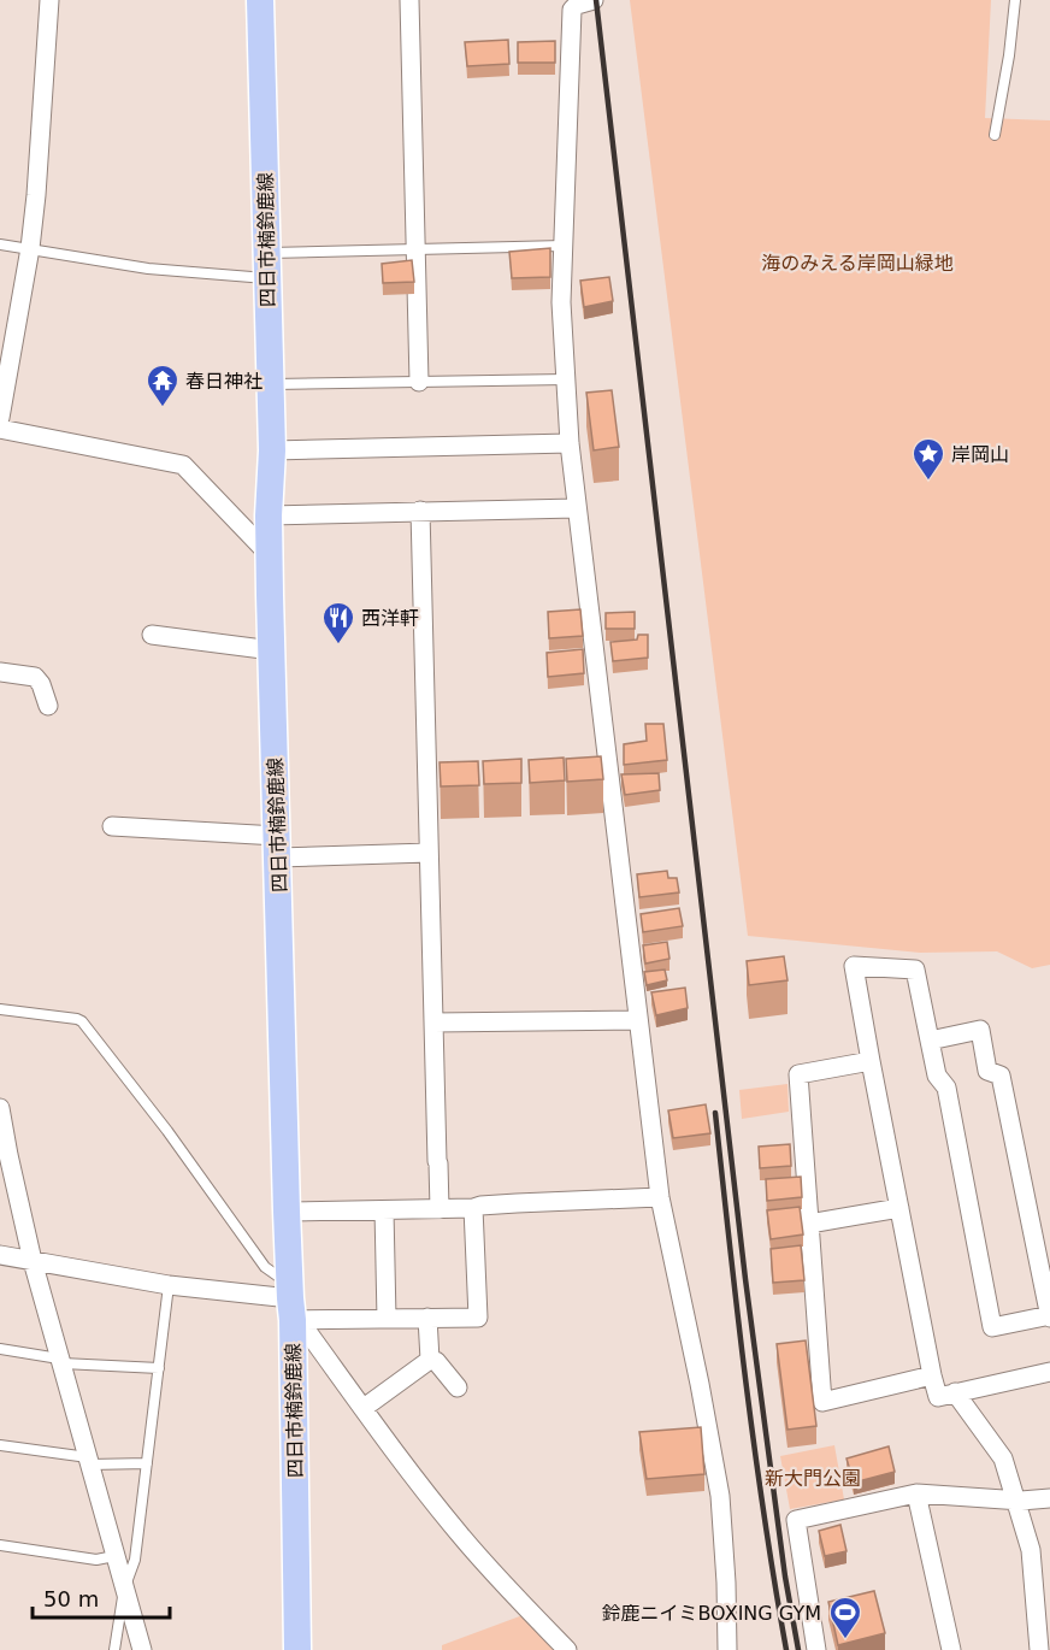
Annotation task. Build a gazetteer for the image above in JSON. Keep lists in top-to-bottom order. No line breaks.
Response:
{"streets":{"main road":["四日市楠鈴鹿線"]},"parks":["海のみえる岸岡山緑地","新大門公園"],"places":{"temple":["春日神社"],"place":["岸岡山"],"restaurant":["西洋軒"],"sports":["鈴鹿ニイミBOXING GYM"]},"scale_bar":"50 m"}
